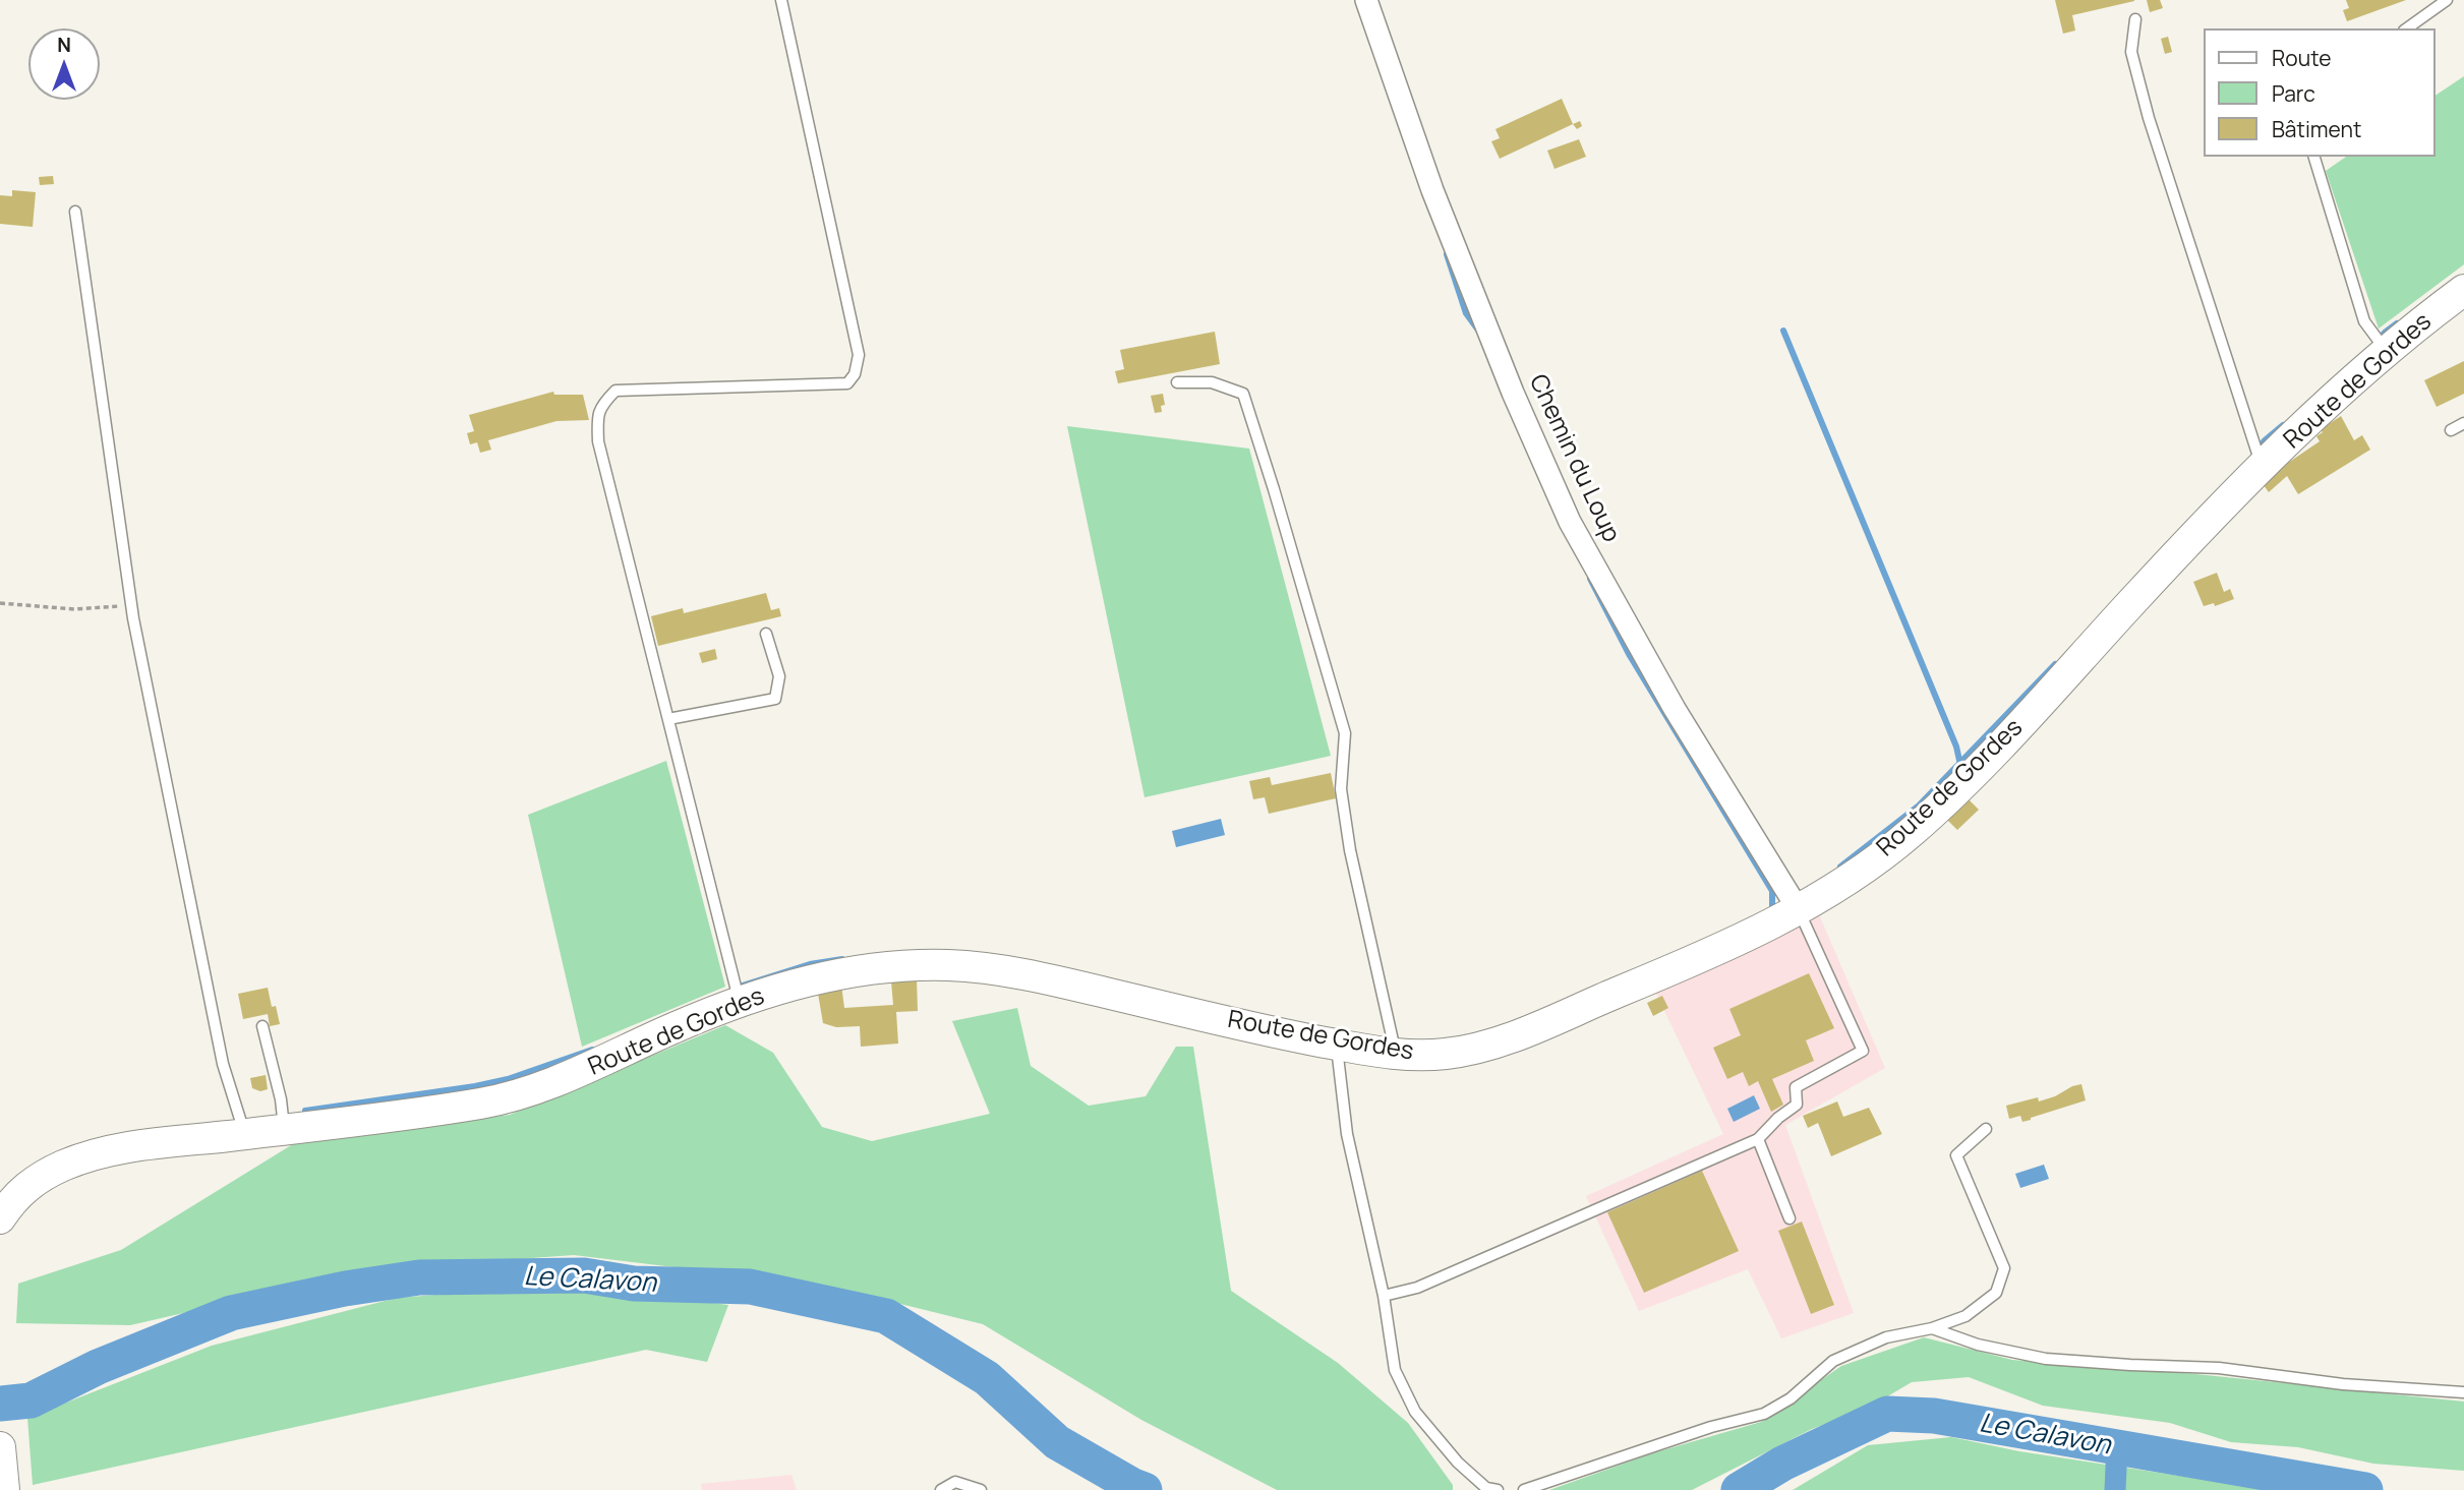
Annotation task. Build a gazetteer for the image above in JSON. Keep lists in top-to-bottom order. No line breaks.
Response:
{"streets":{"street":["Route de Gordes","Chemin du Loup"]},"crossings":[["Route de Gordes","Chemin du Loup"]],"water":["Le Calavon"],"legend":["Route","Parc","Bâtiment"],"north":"top"}
